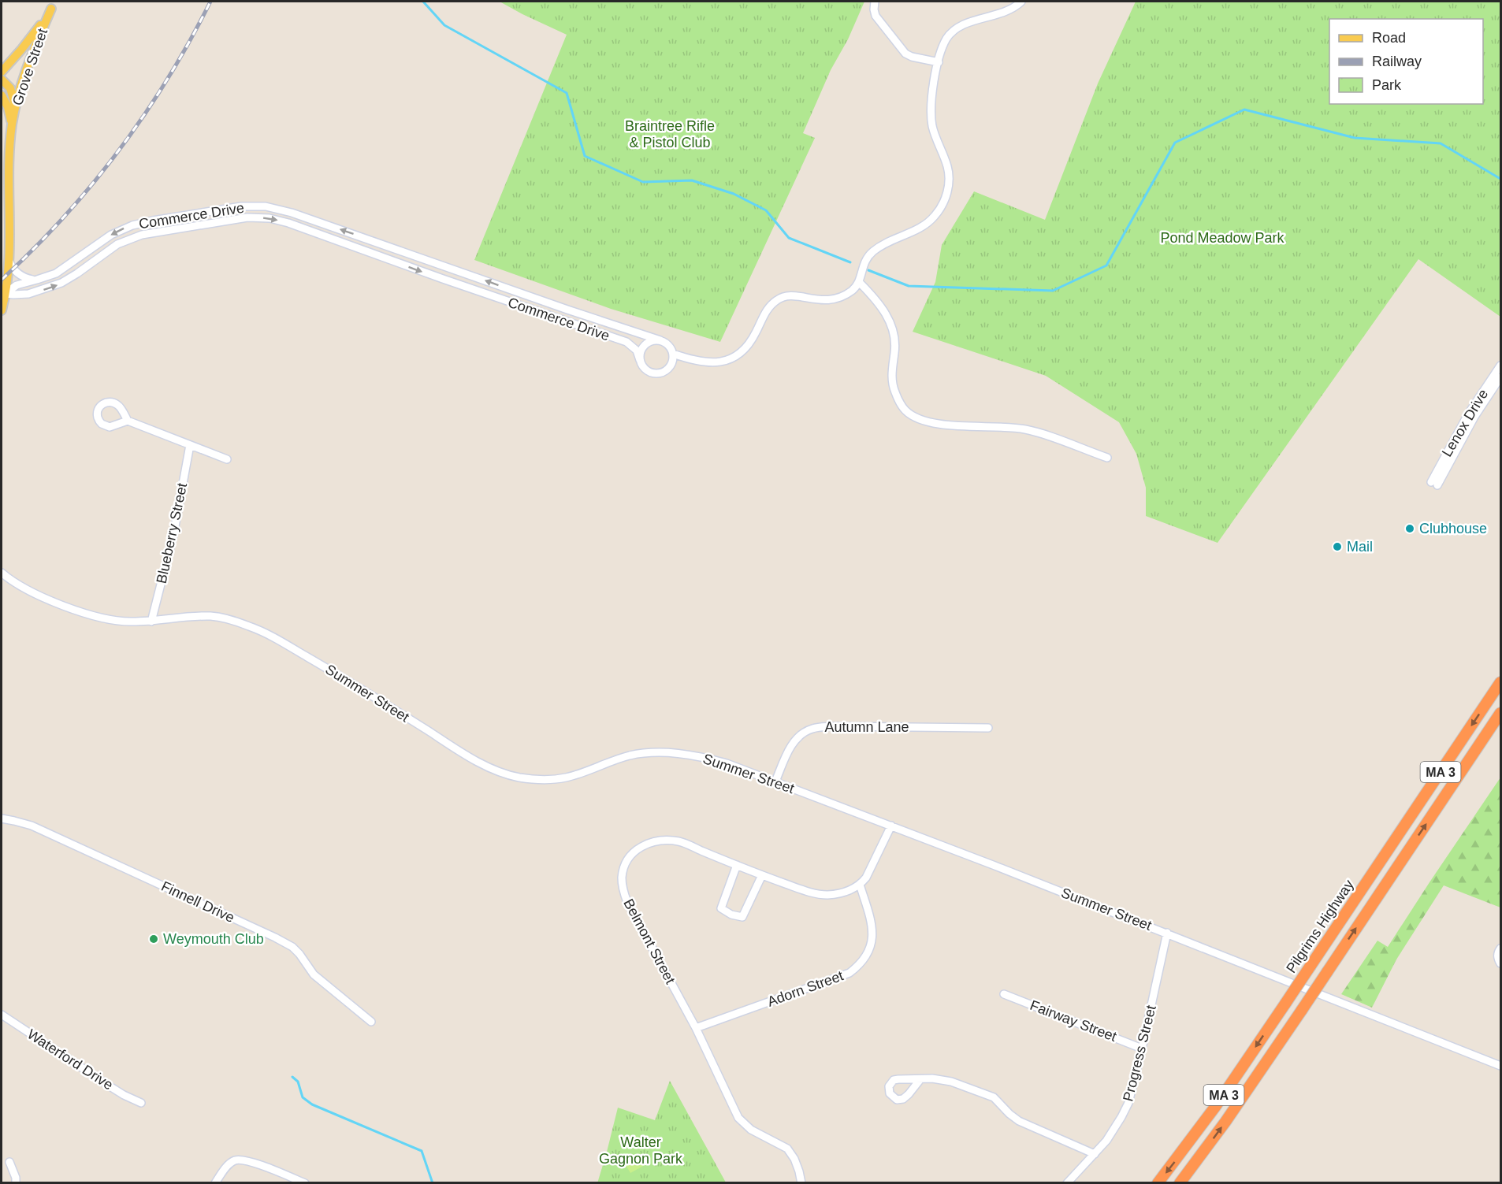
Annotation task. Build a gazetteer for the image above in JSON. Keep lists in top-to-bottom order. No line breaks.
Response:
{"streets":{"highway":["MA 3","Pilgrims Highway"],"main road":["Grove Street"],"street":["Commerce Drive","Lenox Drive","Blueberry Street","Summer Street","Autumn Lane","Finnell Drive","Belmont Street","Adorn Street","Fairway Street","Progress Street","Waterford Drive"]},"crossings":[["Grove Street","Commerce Drive"],["Blueberry Street","Summer Street"],["Summer Street","Autumn Lane"],["Summer Street","Progress Street"],["Belmont Street","Adorn Street"],["Fairway Street","Progress Street"]],"parks":["Braintree Rifle & Pistol Club","Pond Meadow Park","Walter Gagnon Park"],"places":["Clubhouse","Mail","Weymouth Club"],"legend":["Road","Railway","Park"]}
